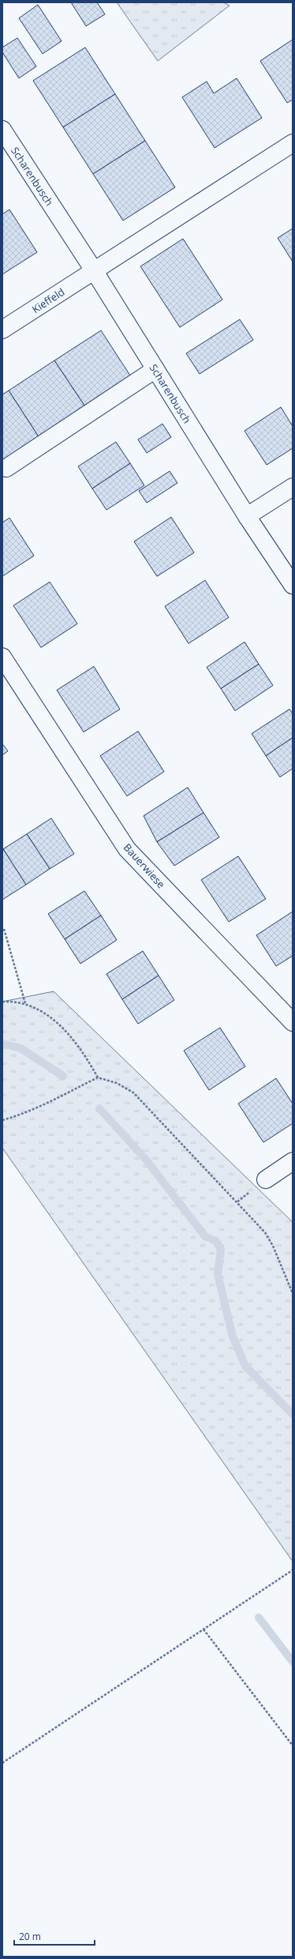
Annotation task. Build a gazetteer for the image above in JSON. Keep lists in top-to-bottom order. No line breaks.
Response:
{"streets":{"street":["Scharenbusch","Kieffeld","Bauerwiese"]},"crossings":[["Scharenbusch","Kieffeld"]],"scale_bar":"20 m"}
